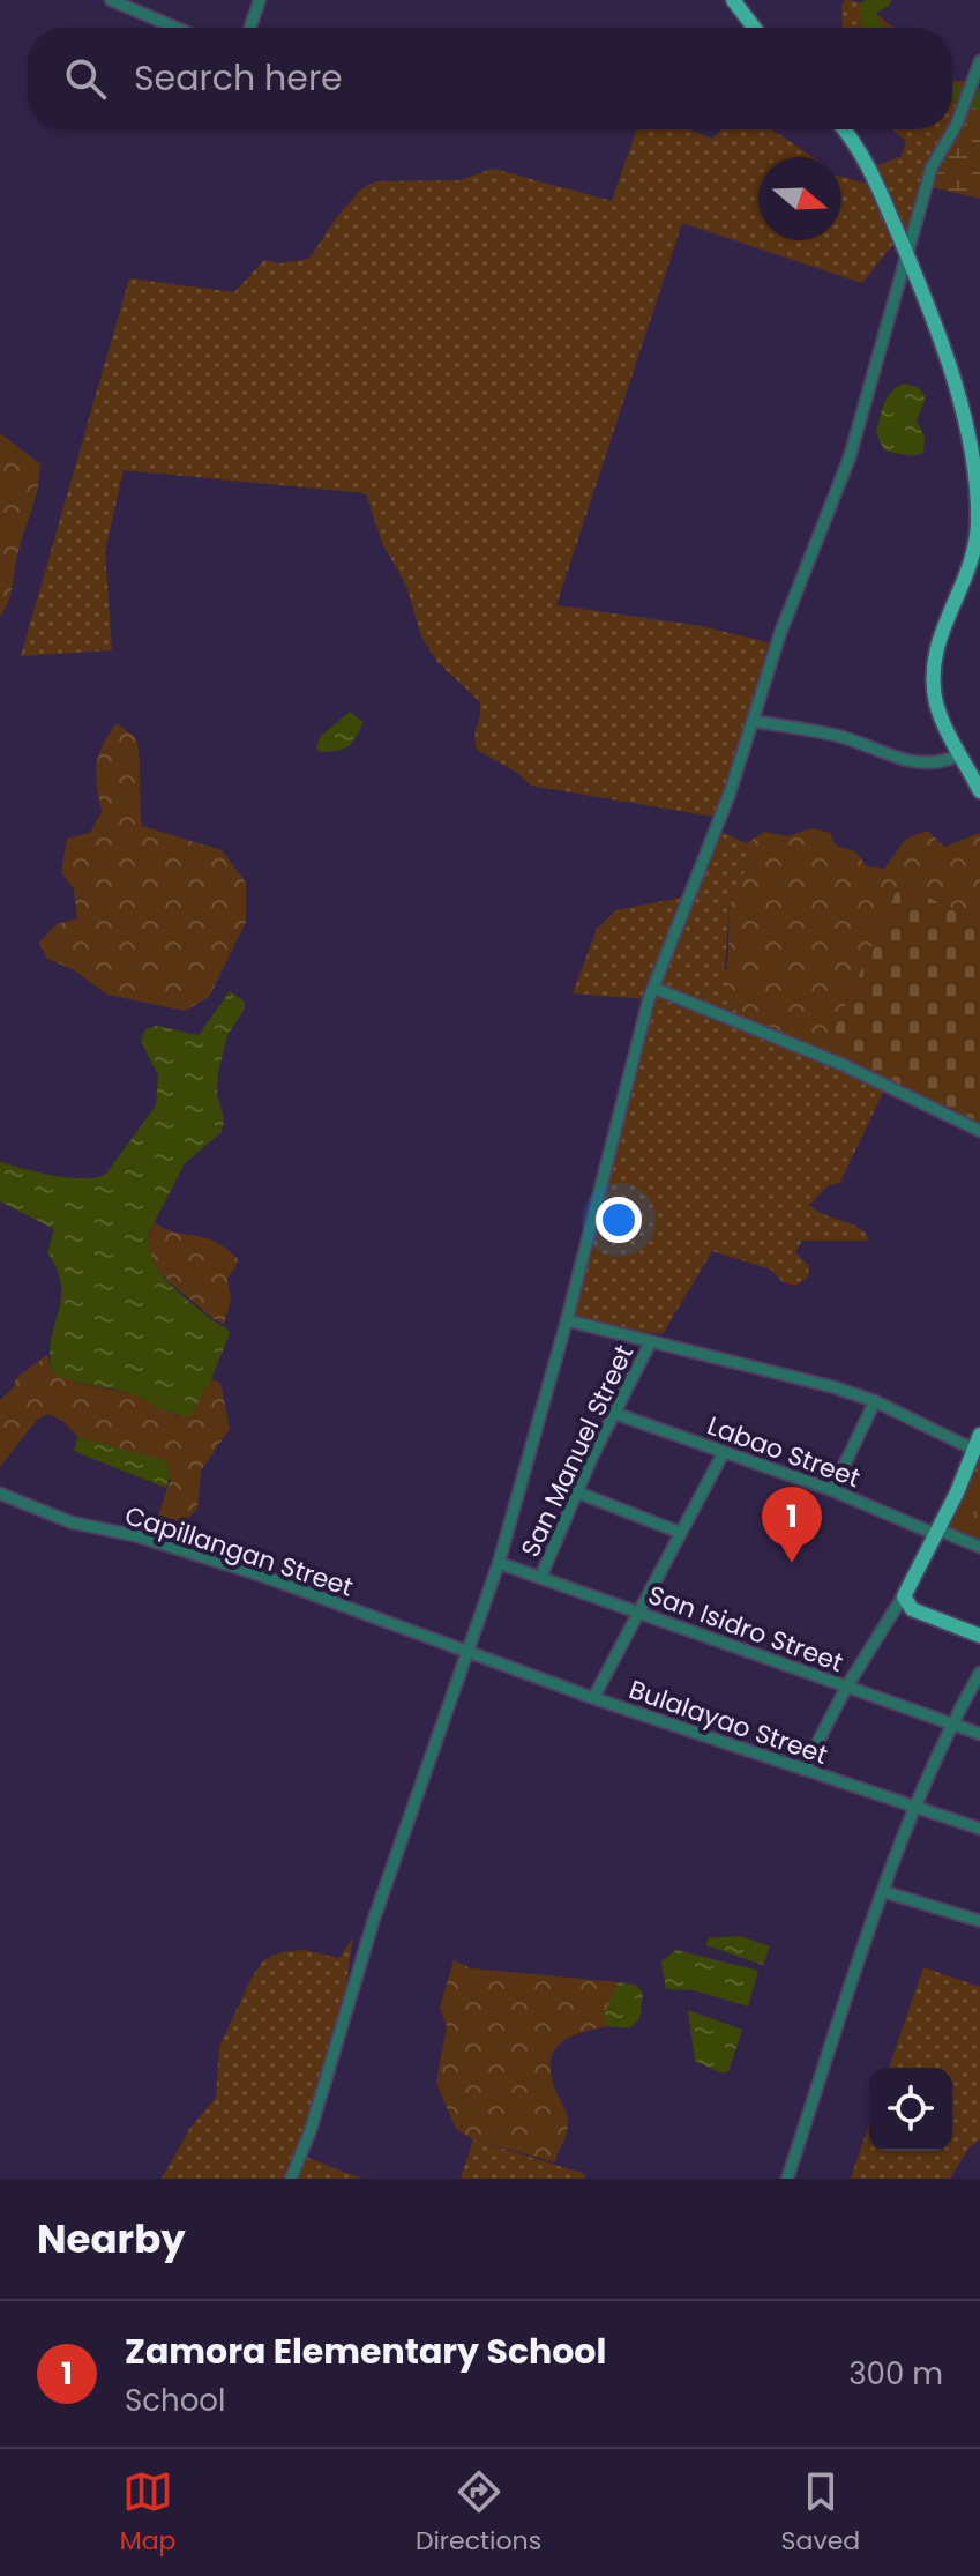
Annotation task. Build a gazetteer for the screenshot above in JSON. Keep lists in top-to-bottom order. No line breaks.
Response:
{"streets":{"street":["San Manuel Street","Labao Street","Capillangan Street","San Isidro Street","Bulalayao Street"]},"crossings":[["San Manuel Street","Labao Street"],["San Manuel Street","San Isidro Street"],["Capillangan Street","Bulalayao Street"]],"north":"right","page":{"search":"Search here","pins":"1","heading":"Nearby","list":[{"mark":"1","name":"Zamora Elementary School","note":"School","value":"300 m"}],"nav":["Map","Directions","Saved"]}}
